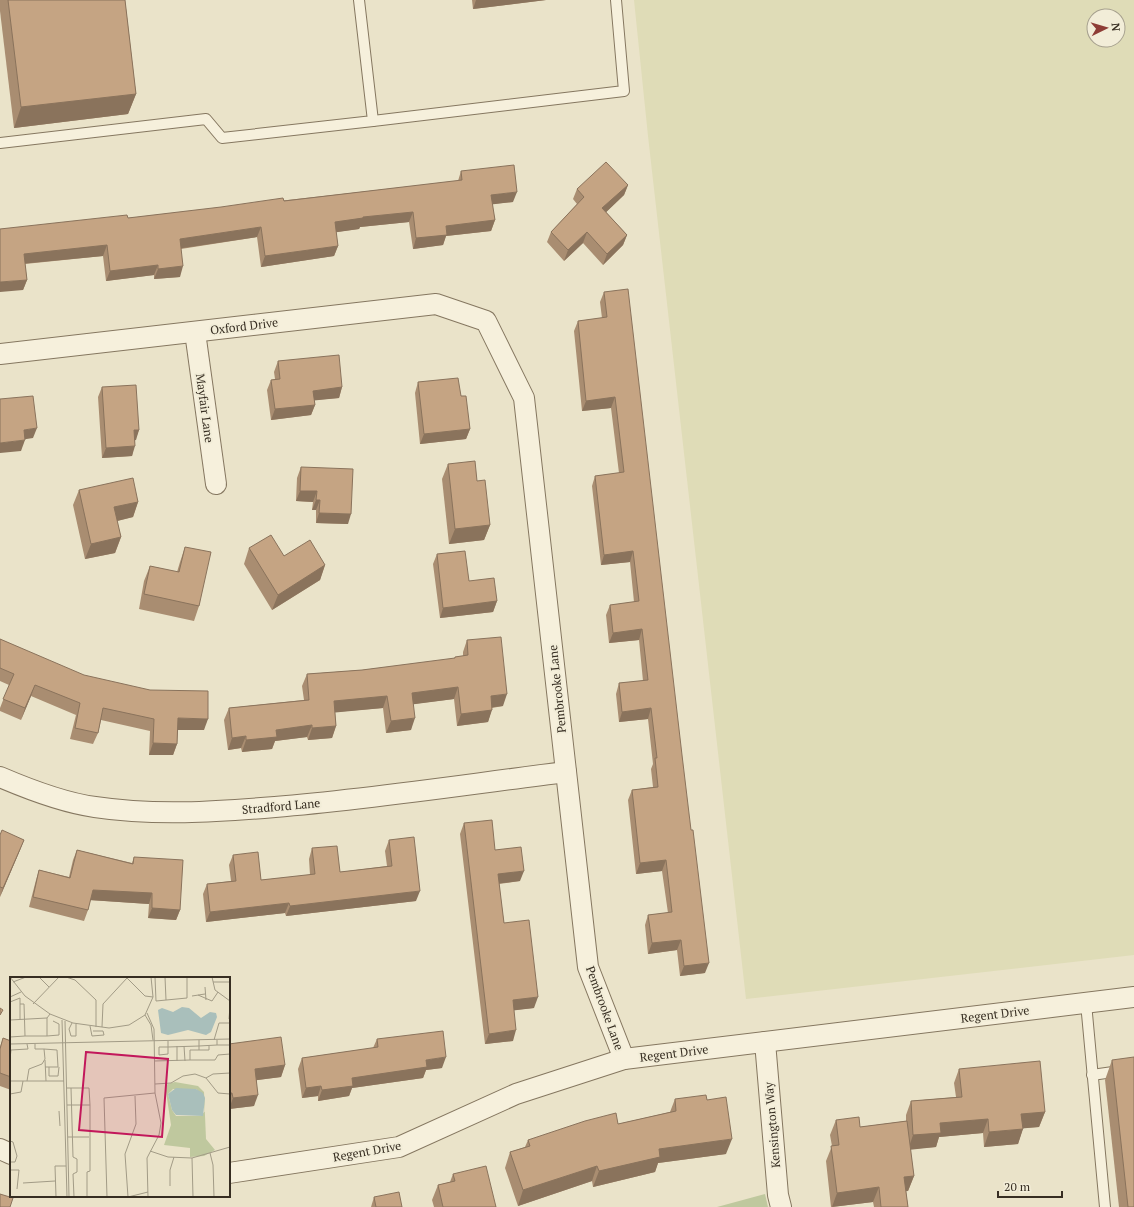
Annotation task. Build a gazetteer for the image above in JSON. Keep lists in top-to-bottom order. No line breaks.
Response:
{"streets":{"street":["Oxford Drive","Mayfair Lane","Pembrooke Lane","Stradford Lane","Regent Drive","Kensington Way"]},"crossings":[["Oxford Drive","Mayfair Lane"],["Oxford Drive","Pembrooke Lane"],["Pembrooke Lane","Stradford Lane"],["Pembrooke Lane","Regent Drive"],["Regent Drive","Kensington Way"]],"scale_bar":"20 m","north":"right"}
